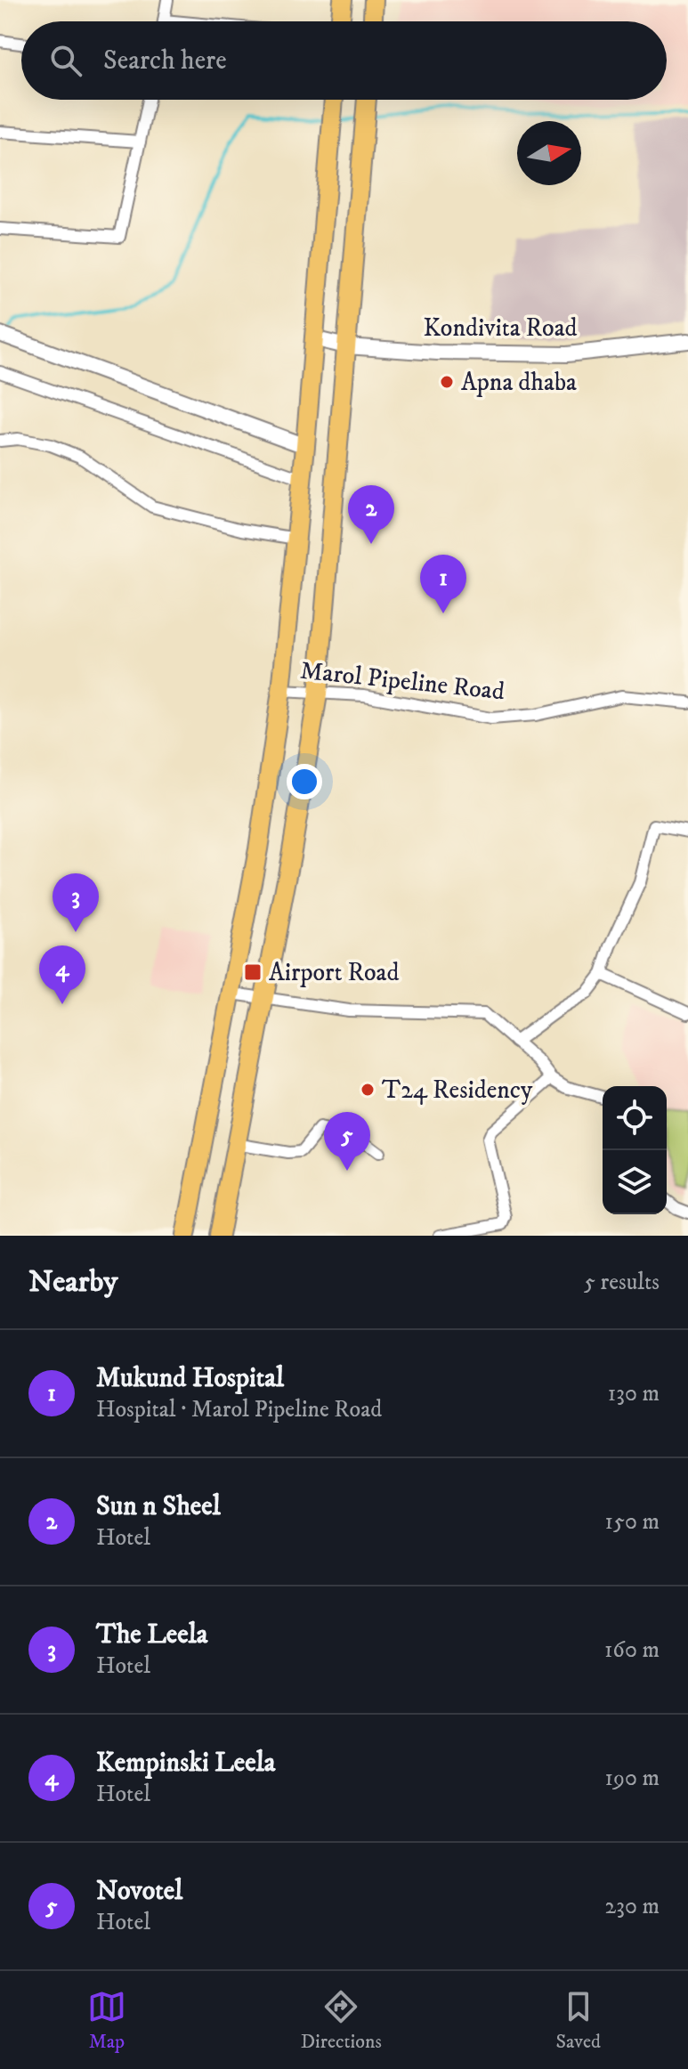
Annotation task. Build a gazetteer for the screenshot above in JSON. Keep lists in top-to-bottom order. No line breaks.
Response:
{"streets":{"street":["Kondivita Road","Marol Pipeline Road"]},"places":{"other":["Apna dhaba","T24 Residency"],"transit":["Airport Road"]},"north":"right","page":{"search":"Search here","pins":["2","1","3","4","5"],"heading":["Nearby","5 results"],"list":[{"mark":"1","name":"Mukund Hospital","note":"Hospital · Marol Pipeline Road","value":"130 m"},{"mark":"2","name":"Sun n Sheel","note":"Hotel","value":"150 m"},{"mark":"3","name":"The Leela","note":"Hotel","value":"160 m"},{"mark":"4","name":"Kempinski Leela","note":"Hotel","value":"190 m"},{"mark":"5","name":"Novotel","note":"Hotel","value":"230 m"}],"nav":["Map","Directions","Saved"]}}
